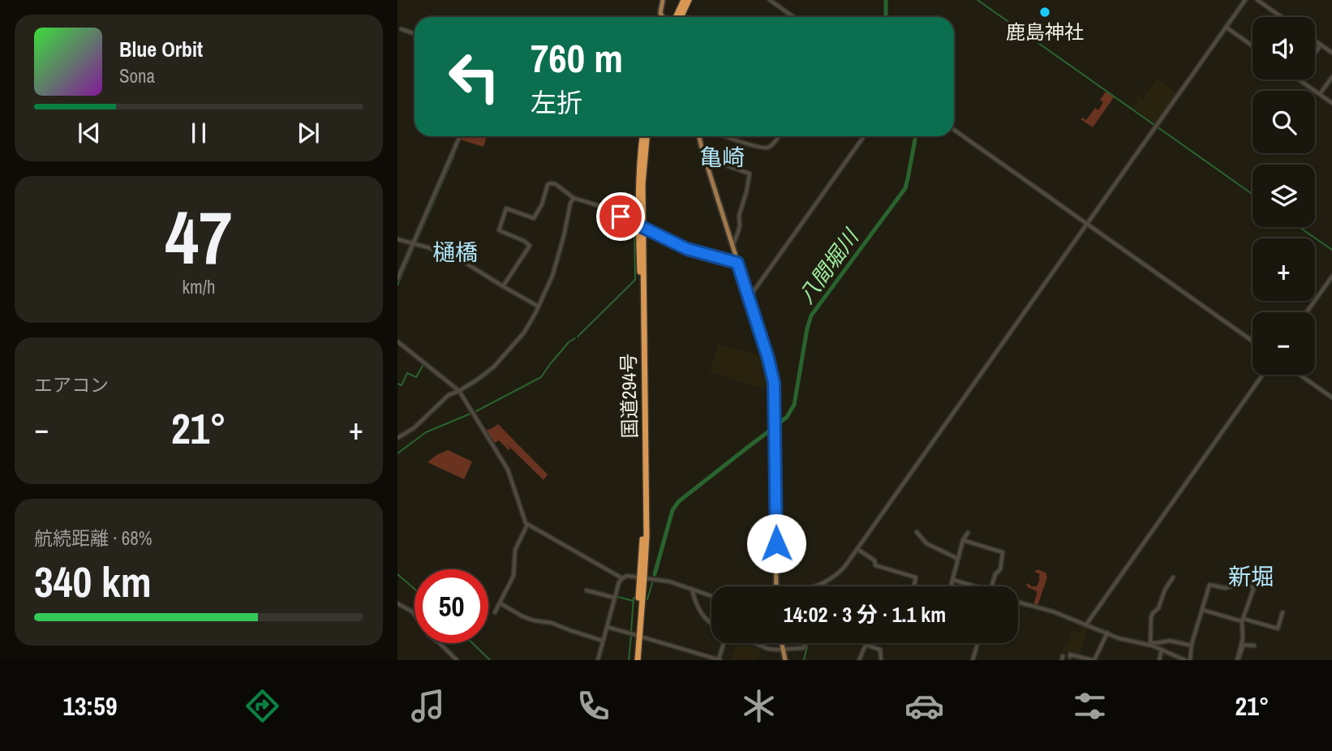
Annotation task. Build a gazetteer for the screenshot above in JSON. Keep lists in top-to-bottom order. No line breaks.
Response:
{"streets":{"highway":["国道294号"]},"districts":["亀崎","樋橋","新堀"],"water":["八間堀川"],"places":["鹿島神社"],"page":{"map_buttons":["+","−"],"turn":["760 m","左折"],"song":["Blue Orbit","Sona"],"tile":[["47","km/h"],"エアコン",["航続距離 · 68%","340 km"]],"heat":["−","21°","+"],"limit":"50","trip":"14:02 · 3 分 · 1.1 km","tabs":["13:59","21°"]}}
